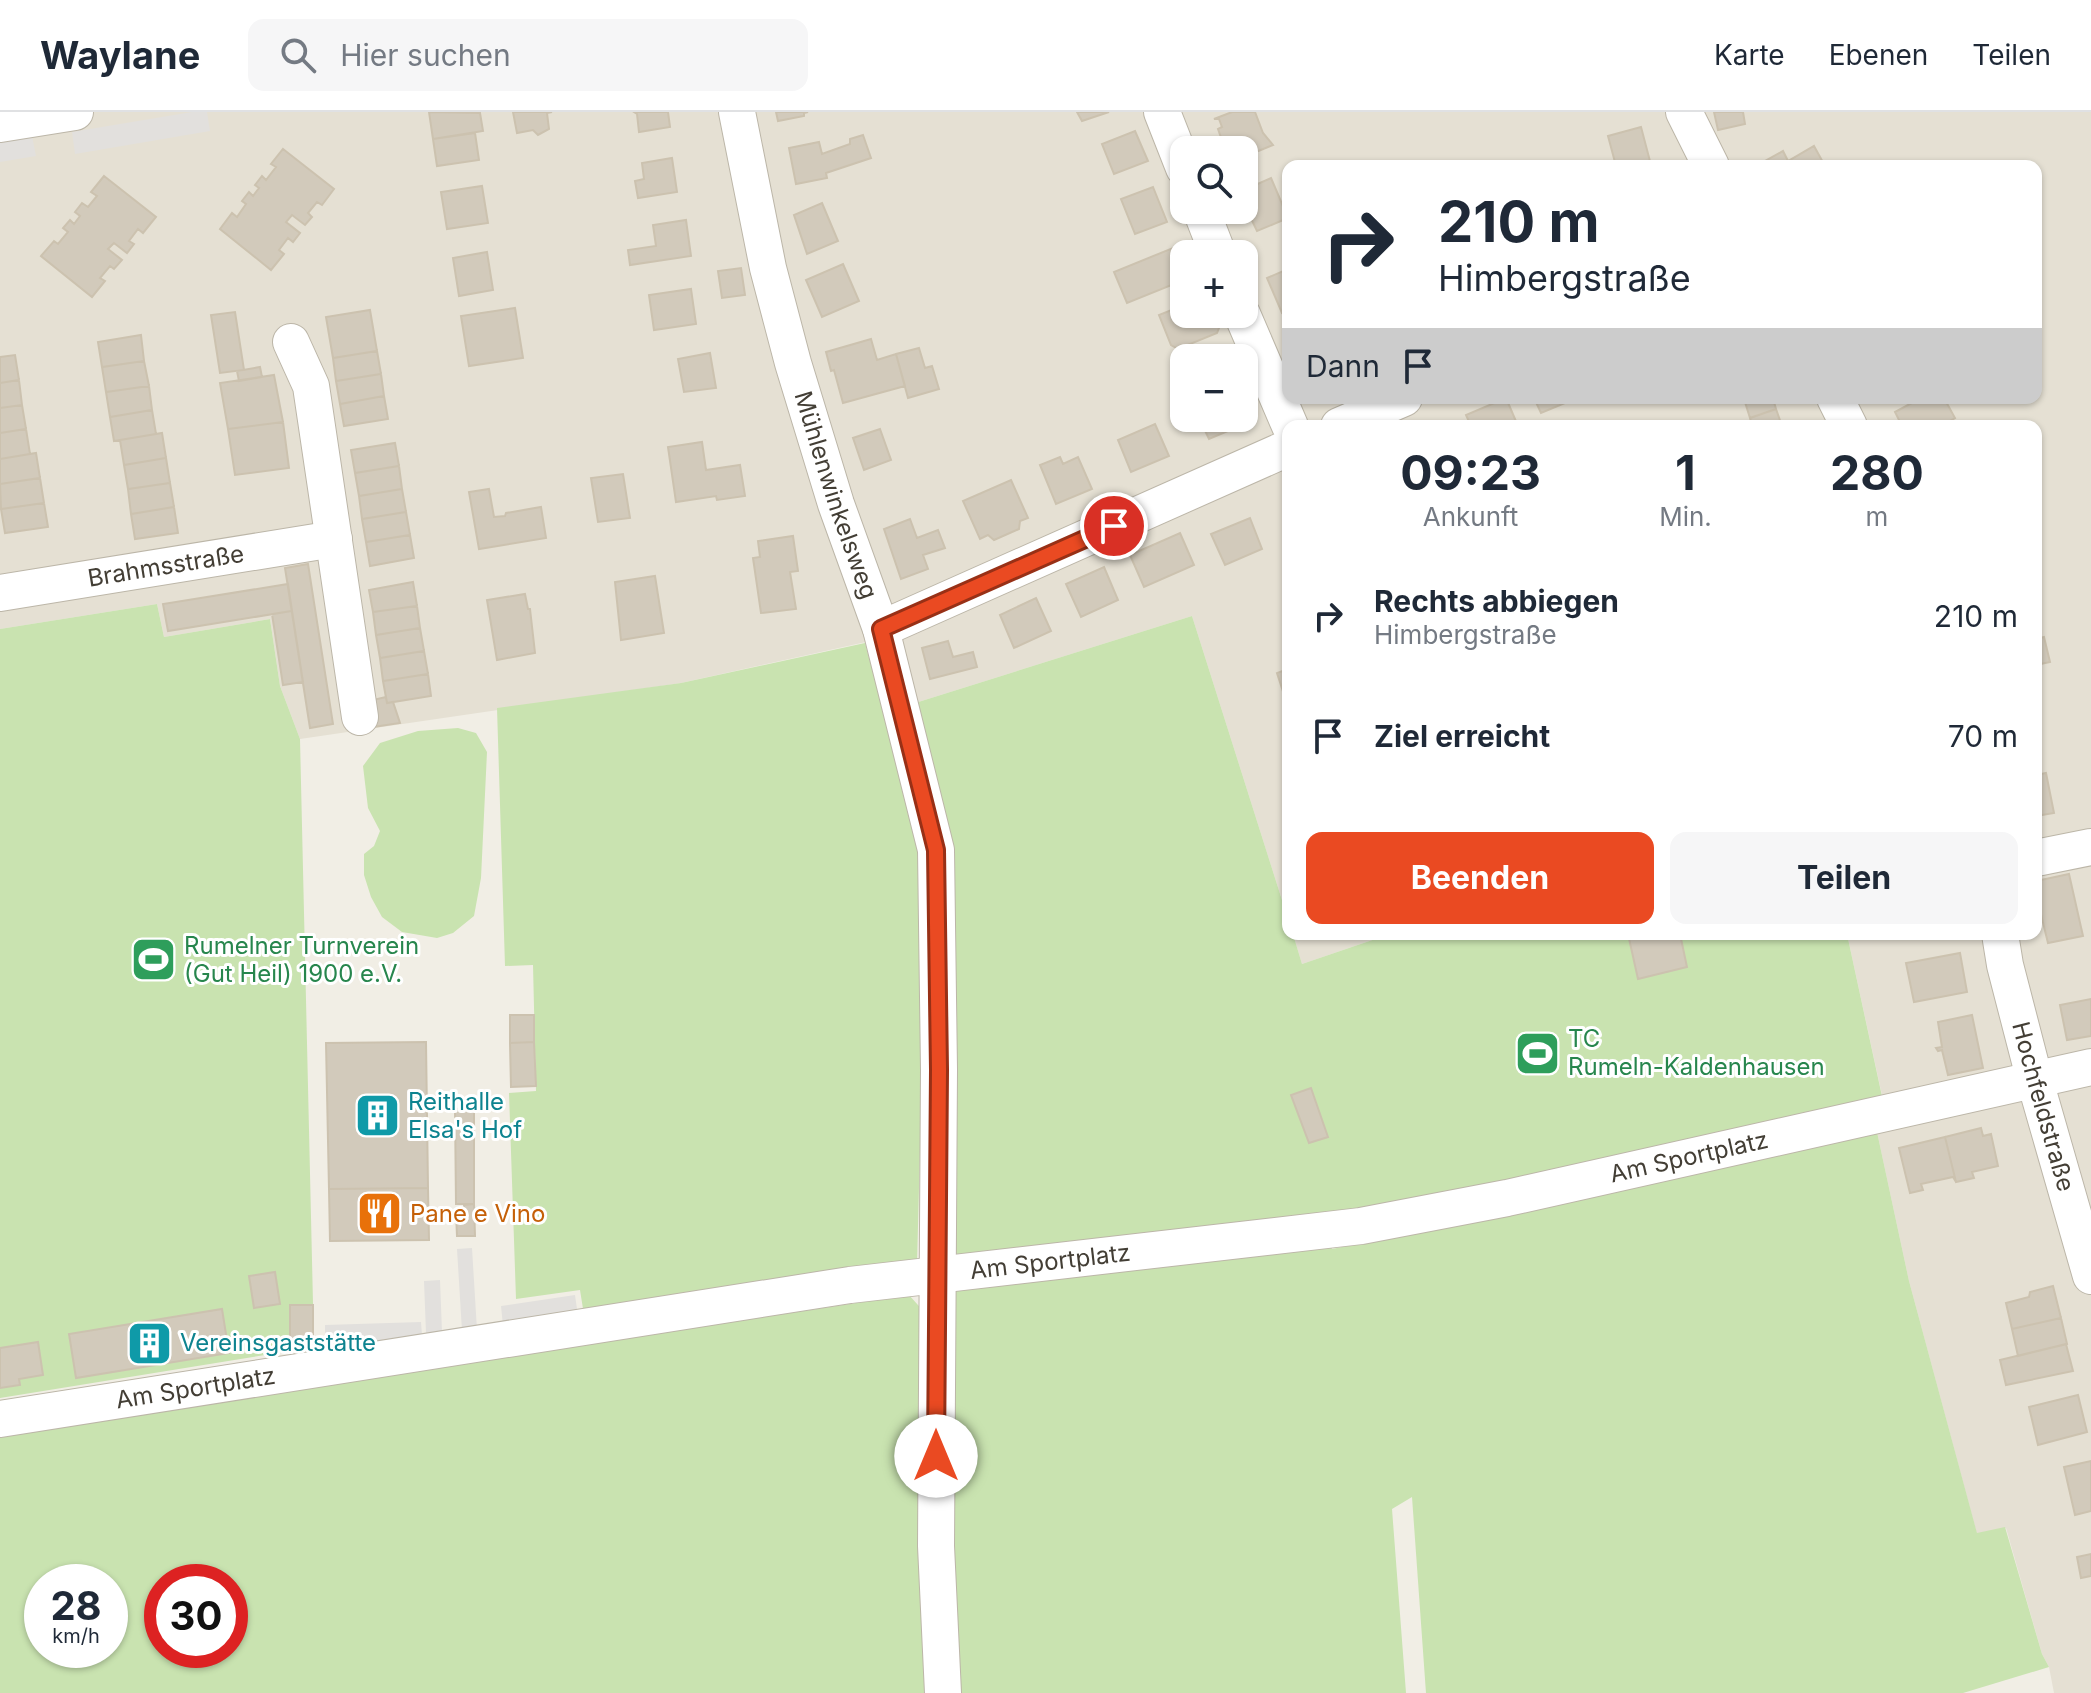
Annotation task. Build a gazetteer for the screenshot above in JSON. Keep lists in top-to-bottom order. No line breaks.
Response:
{"streets":{"street":["Mühlenwinkelsweg","Brahmsstraße","Hochfeldstraße","Am Sportplatz"]},"crossings":[["Mühlenwinkelsweg","Am Sportplatz"],["Hochfeldstraße","Am Sportplatz"]],"places":{"sports":["Rumelner Turnverein (Gut Heil) 1900 e.V.","TC Rumeln-Kaldenhausen"],"building":["Reithalle Elsa's Hof","Vereinsgaststätte"],"restaurant":["Pane e Vino"]},"page":{"header":"Waylane","search":"Hier suchen","nav":["Karte","Ebenen","Teilen"],"map_buttons":["+","−"],"turn":["210 m","Himbergstraße"],"then":"Dann","eta":["09:23","Ankunft","1","Min.","280","m"],"list":[{"name":"Rechts abbiegen","note":"Himbergstraße","value":"210 m"},{"name":"Ziel erreicht","value":"70 m"}],"buttons":["Beenden","Teilen"],"speed":"28 km/h","limit":"30"}}
